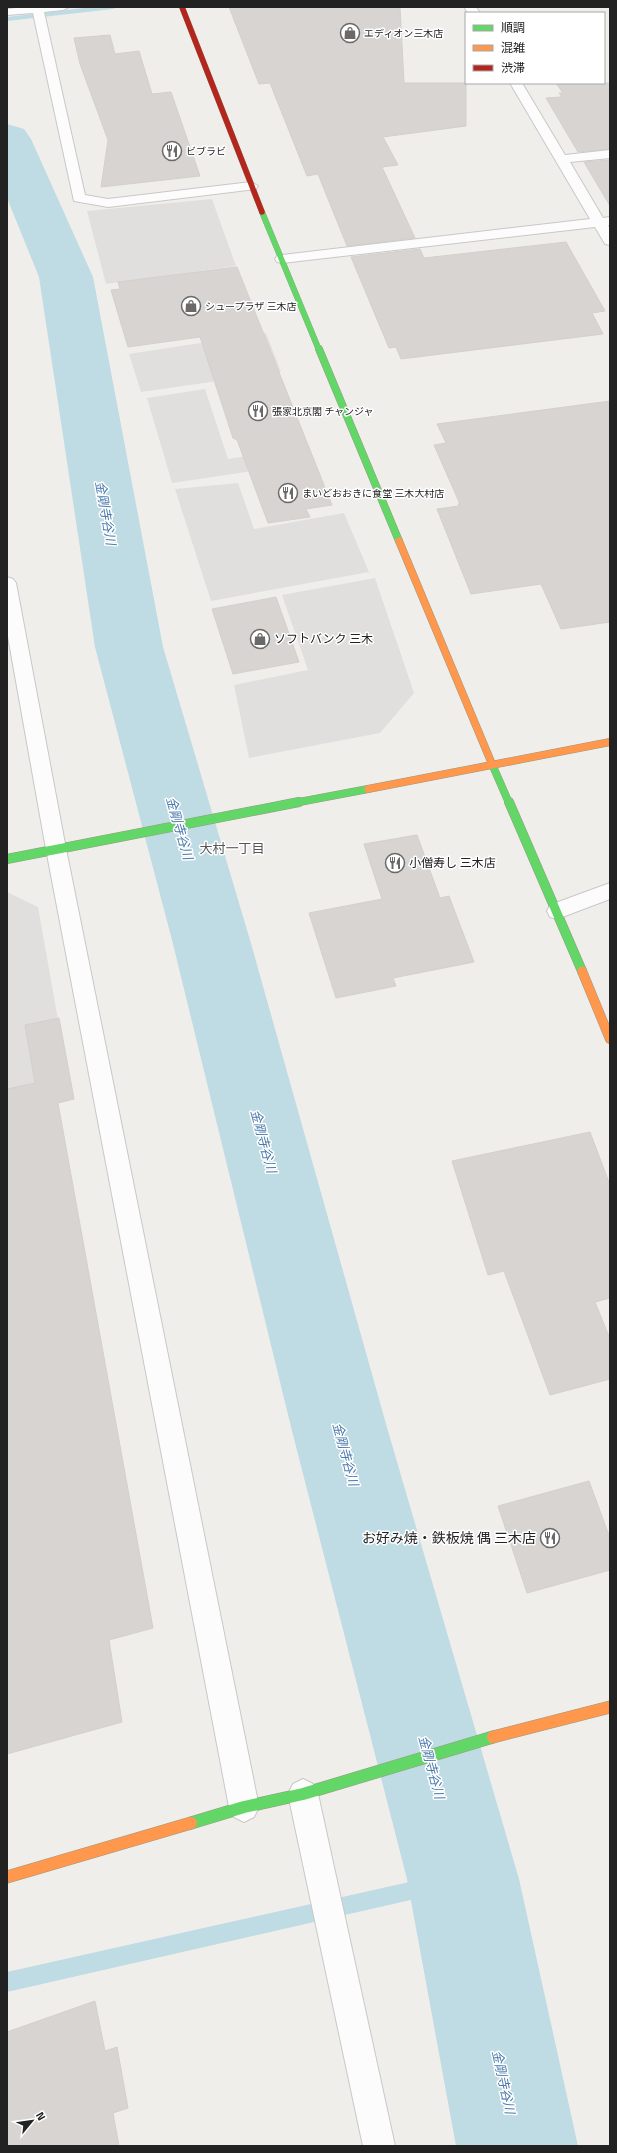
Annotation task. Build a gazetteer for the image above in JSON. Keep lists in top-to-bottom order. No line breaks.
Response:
{"districts":["大村一丁目"],"water":["金剛寺谷川"],"places":{"shop":["エディオン三木店","シュープラザ 三木店","ソフトバンク 三木"],"restaurant":["ビブラビ","張家北京閣 チャンジャ","まいどおおきに食堂 三木大村店","小僧寿し 三木店","お好み焼・鉄板焼 偶 三木店"]},"legend":["順調","混雑","渋滞"],"north":"top right"}
